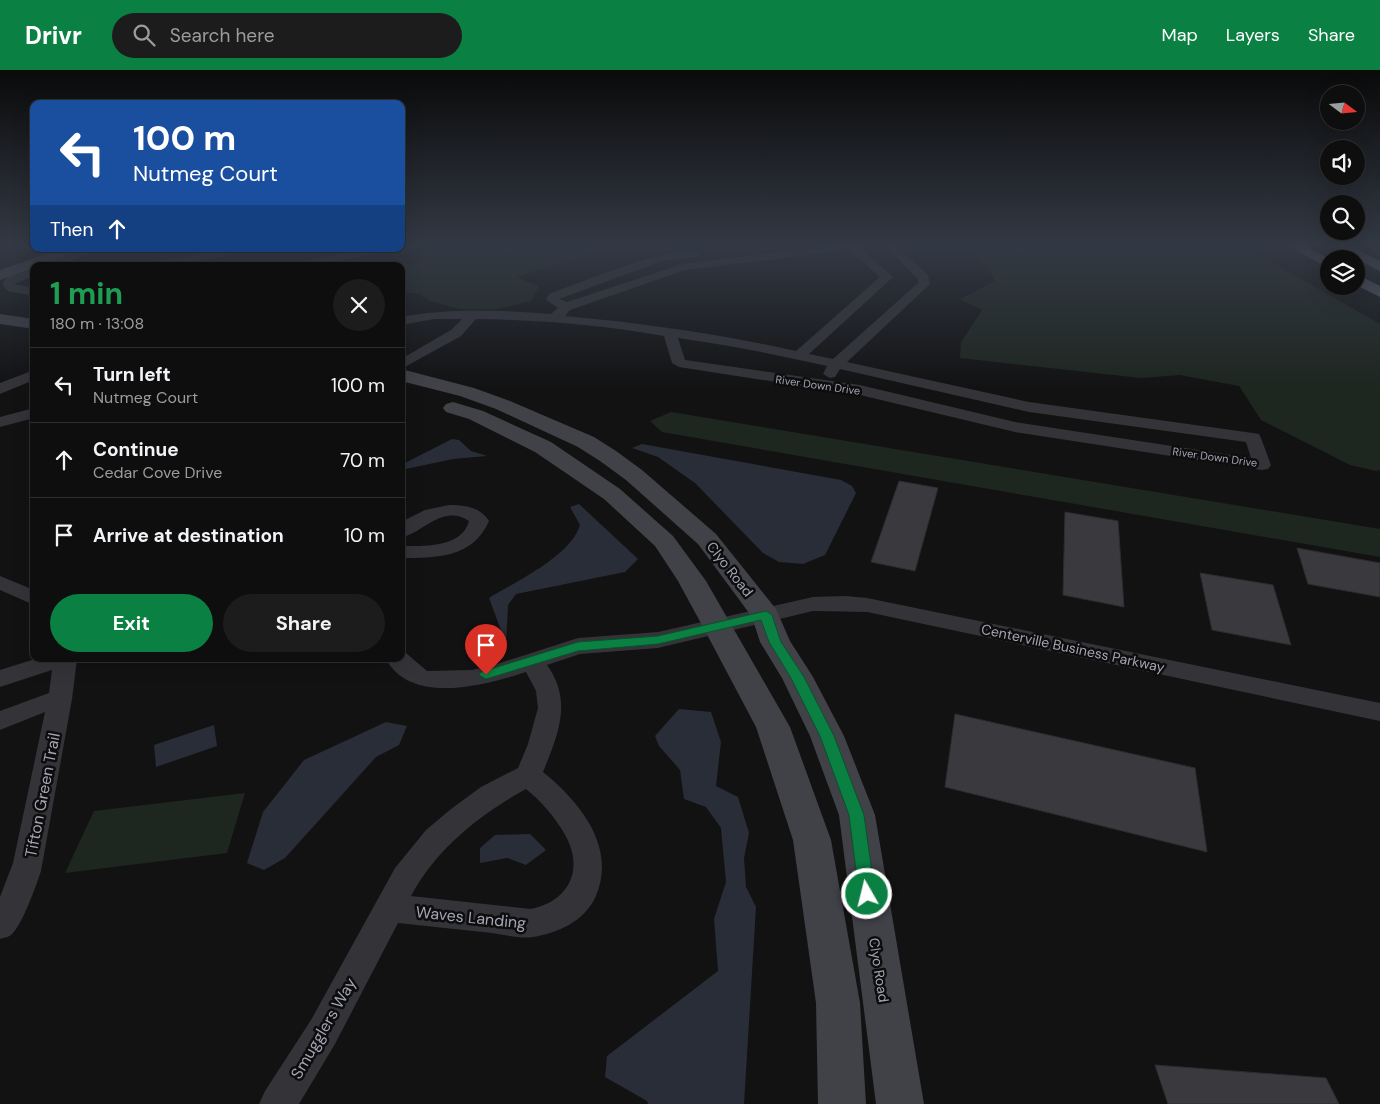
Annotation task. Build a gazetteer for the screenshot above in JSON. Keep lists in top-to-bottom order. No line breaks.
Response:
{"streets":{"street":["River Down Drive","Clyo Road","Centerville Business Parkway","Tifton Green Trail","Waves Landing","Smugglers Way"]},"crossings":[["Clyo Road","Centerville Business Parkway"],["Waves Landing","Smugglers Way"]],"north":"right","page":{"header":"Drivr","search":"Search here","nav":["Map","Layers","Share"],"turn":["100 m","Nutmeg Court"],"then":"Then","heading":["1 min","180 m · 13:08"],"list":[{"name":"Turn left","note":"Nutmeg Court","value":"100 m"},{"name":"Continue","note":"Cedar Cove Drive","value":"70 m"},{"name":"Arrive at destination","value":"10 m"}],"buttons":["Exit","Share"]}}
